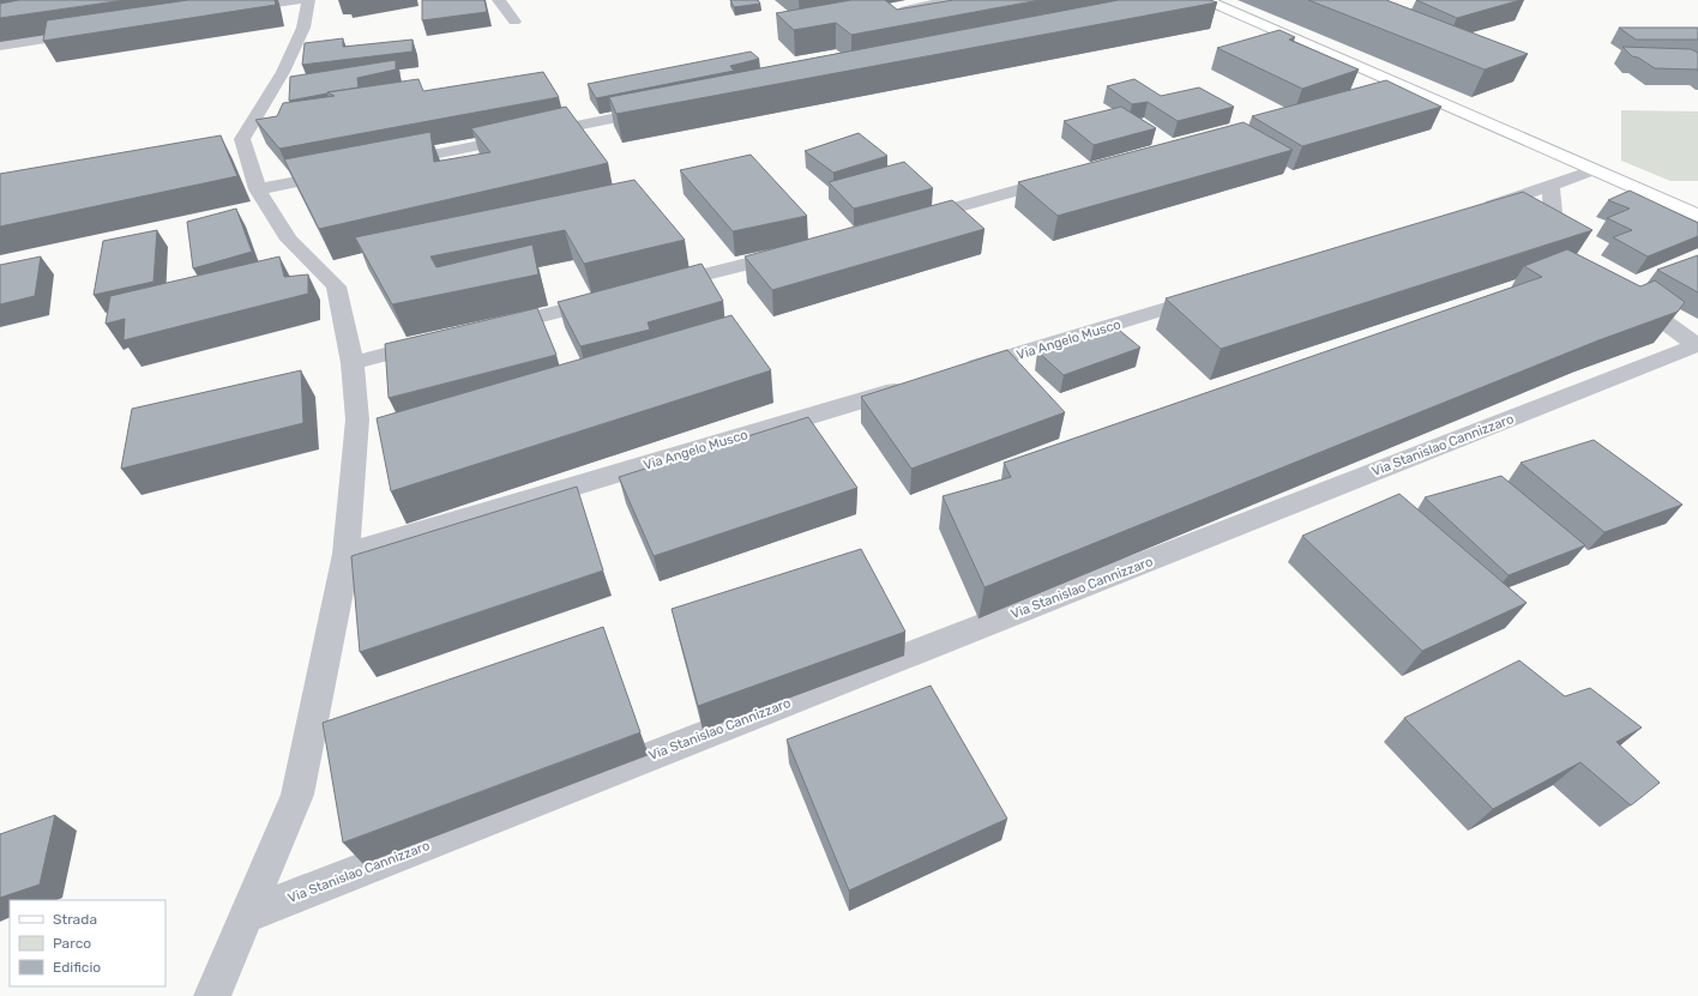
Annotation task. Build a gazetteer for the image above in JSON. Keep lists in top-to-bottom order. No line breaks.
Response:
{"streets":{"street":["Via Angelo Musco","Via Stanislao Cannizzaro"]},"legend":["Strada","Parco","Edificio"]}
